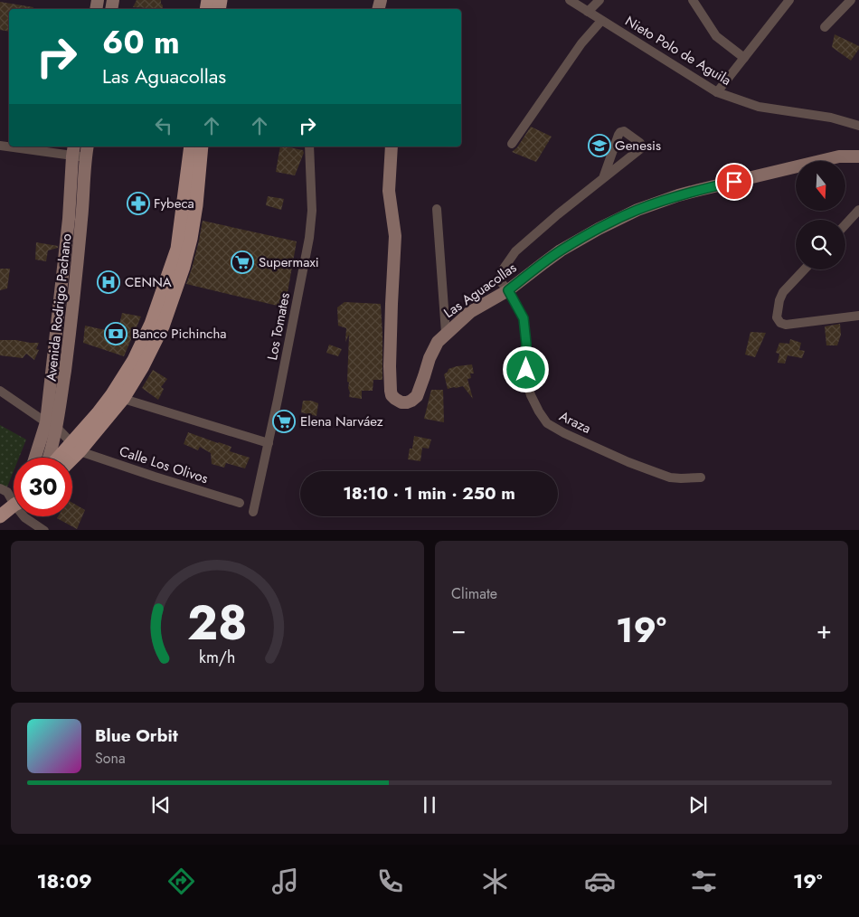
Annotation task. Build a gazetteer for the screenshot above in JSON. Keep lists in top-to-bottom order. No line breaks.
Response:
{"streets":{"street":["Nieto Polo de Aguila","Las Aguacollas","Avenida Rodrigo Pachano","Los Tomates","Araza","Calle Los Olivos"]},"crossings":[["Las Aguacollas","Araza"]],"places":{"school or university":["Genesis"],"pharmacy":["Fybeca"],"supermarket":["Supermaxi","Elena Narváez"],"hospital":["CENNA"],"bank":["Banco Pichincha"]},"north":"bottom","page":{"turn":["60 m","Las Aguacollas"],"limit":"30","trip":"18:10 · 1 min · 250 m","tile":"Climate","heat":["−","19°","+"],"song":["Blue Orbit","Sona"],"tabs":["18:09","19°"],"gauge":["28","km/h"]}}
